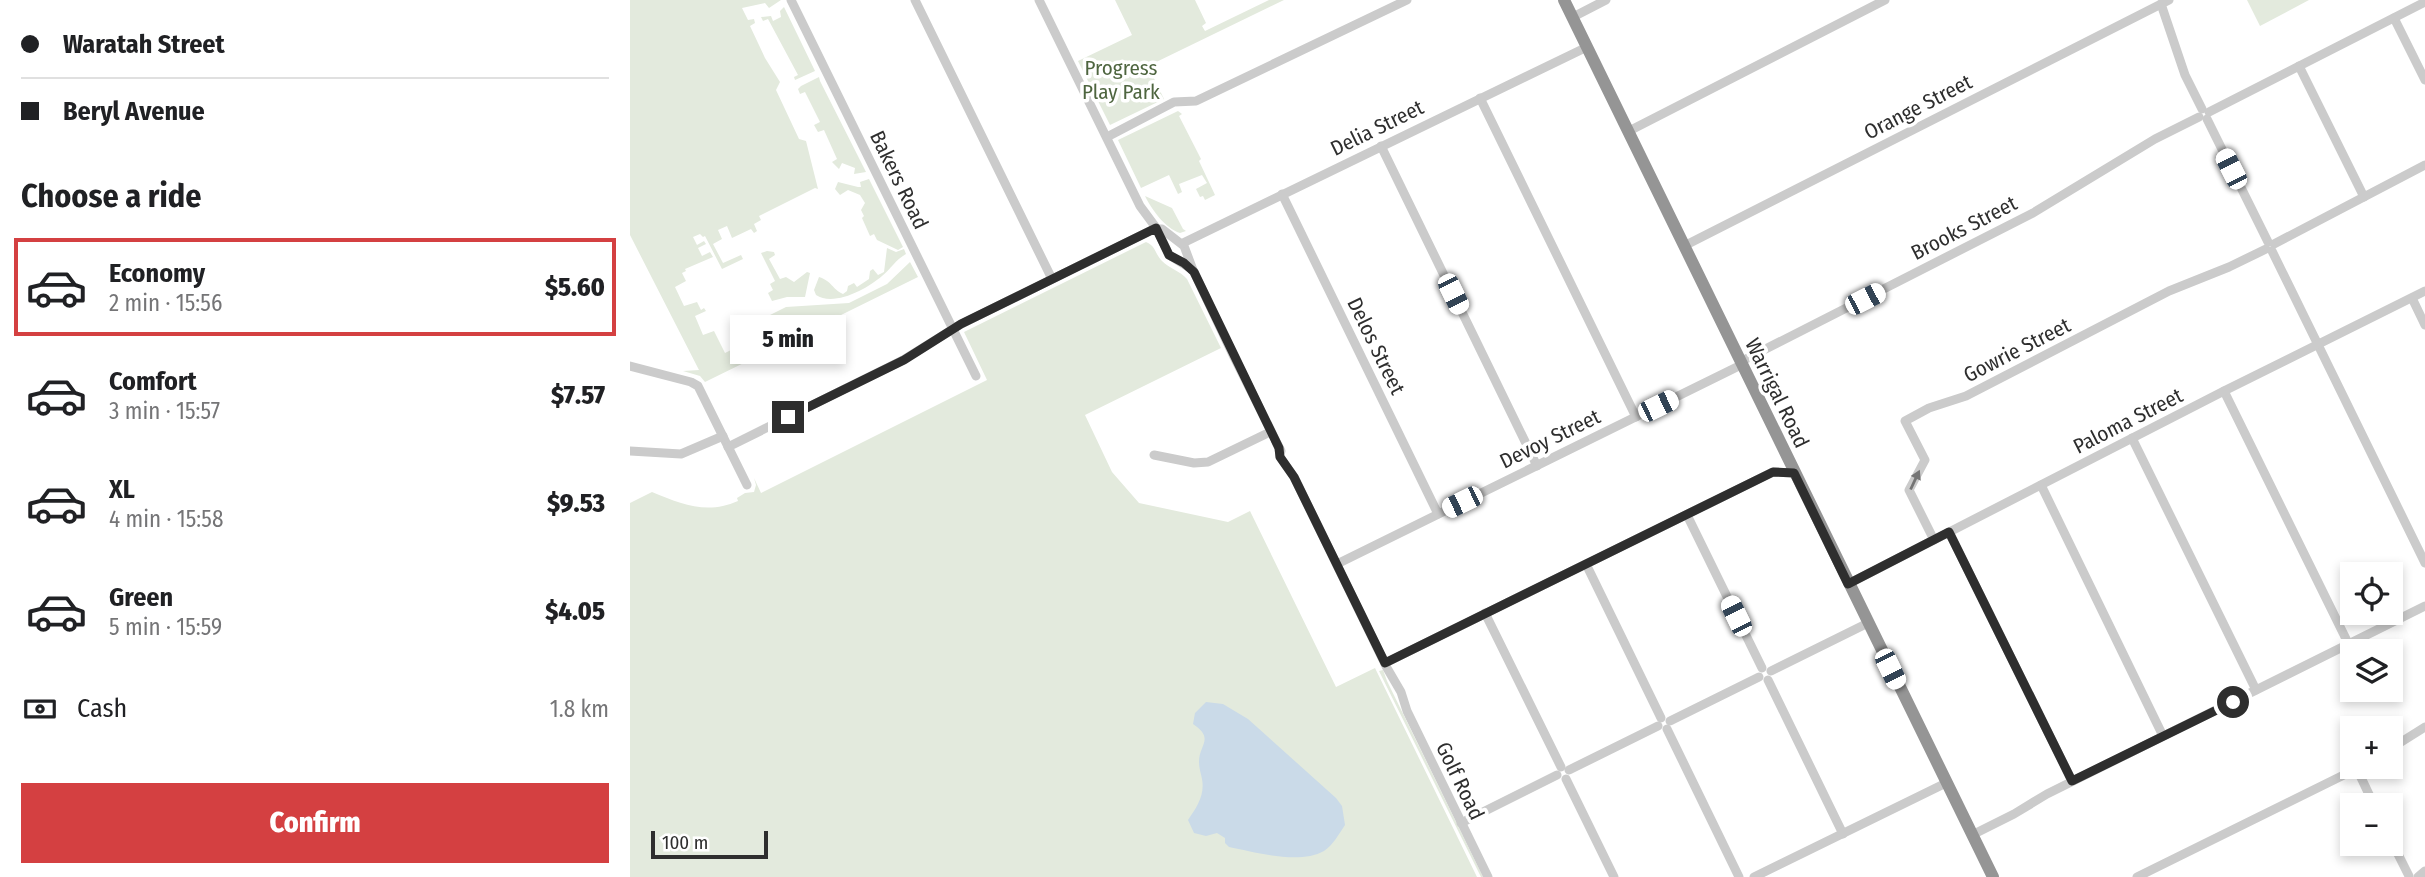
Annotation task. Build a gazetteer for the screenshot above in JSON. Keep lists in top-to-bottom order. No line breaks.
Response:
{"streets":{"highway":["Warrigal Road"],"street":["Orange Street","Delia Street","Bakers Road","Brooks Street","Delos Street","Gowrie Street","Paloma Street","Devoy Street","Golf Road"]},"crossings":[["Orange Street","Warrigal Road"],["Delia Street","Delos Street"],["Delia Street","Warrigal Road"],["Delia Street","Golf Road"],["Brooks Street","Warrigal Road"],["Brooks Street","Devoy Street"],["Delos Street","Devoy Street"],["Gowrie Street","Paloma Street"],["Warrigal Road","Paloma Street"],["Warrigal Road","Devoy Street"],["Devoy Street","Golf Road"]],"one_way":["Gowrie Street"],"parks":["Progress Play Park"],"scale_bar":"100 m","page":{"banner":["Waratah Street","Beryl Avenue"],"heading":"Choose a ride","list":[{"name":"Economy","note":"2 min · 15:56","value":"$5.60"},{"name":"Comfort","note":"3 min · 15:57","value":"$7.57"},{"name":"XL","note":"4 min · 15:58","value":"$9.53"},{"name":"Green","note":"5 min · 15:59","value":"$4.05"}],"bubble":"5 min","map_buttons":["+","−"],"pay":["Cash","1.8 km"],"buttons":"Confirm","scale":"100 m"}}
